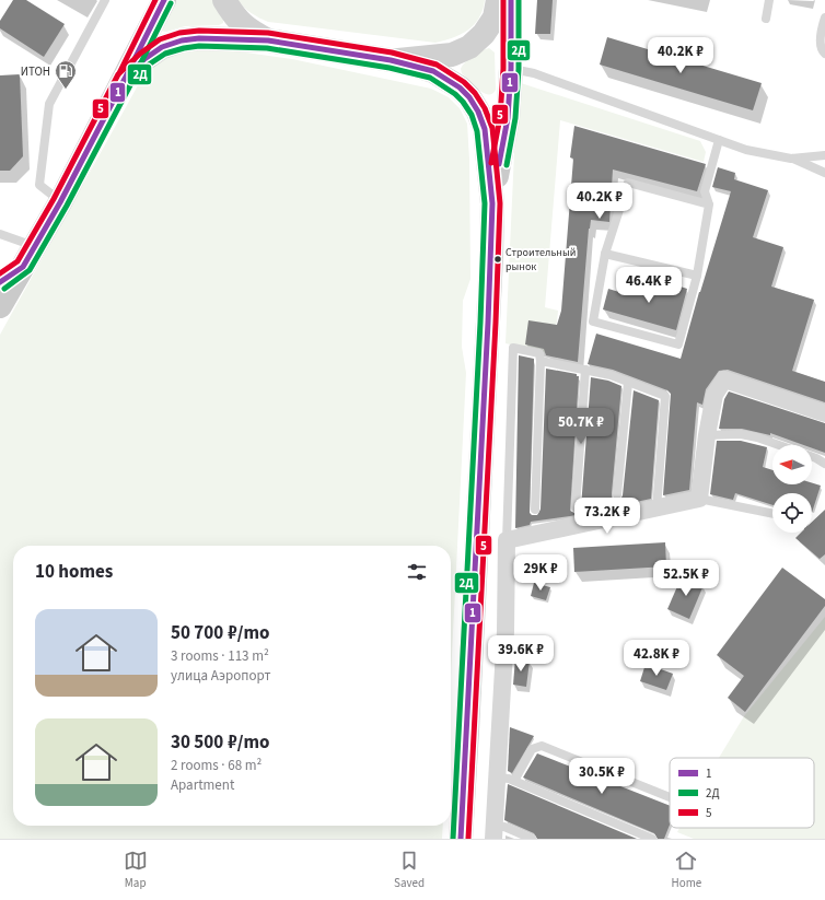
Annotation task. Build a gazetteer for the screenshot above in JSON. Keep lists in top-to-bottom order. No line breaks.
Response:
{"places":{"fuel station":["ИТОН"],"other":["Строительный рынок"]},"lines":["transit line 1","transit line 2Д","transit line 5"],"legend":["1","2Д","5"],"north":"left","page":{"price":["40.2K ₽","40.2K ₽","46.4K ₽","50.7K ₽","73.2K ₽","29K ₽","52.5K ₽","39.6K ₽","42.8K ₽","30.5K ₽"],"heading":"10 homes","list":[{"name":"50 700 ₽/mo","note":"3 rooms · 113 m² · улица Аэропорт"},{"name":"30 500 ₽/mo","note":"2 rooms · 68 m² · Apartment"}],"tabs":["Map","Saved","Home"]}}
